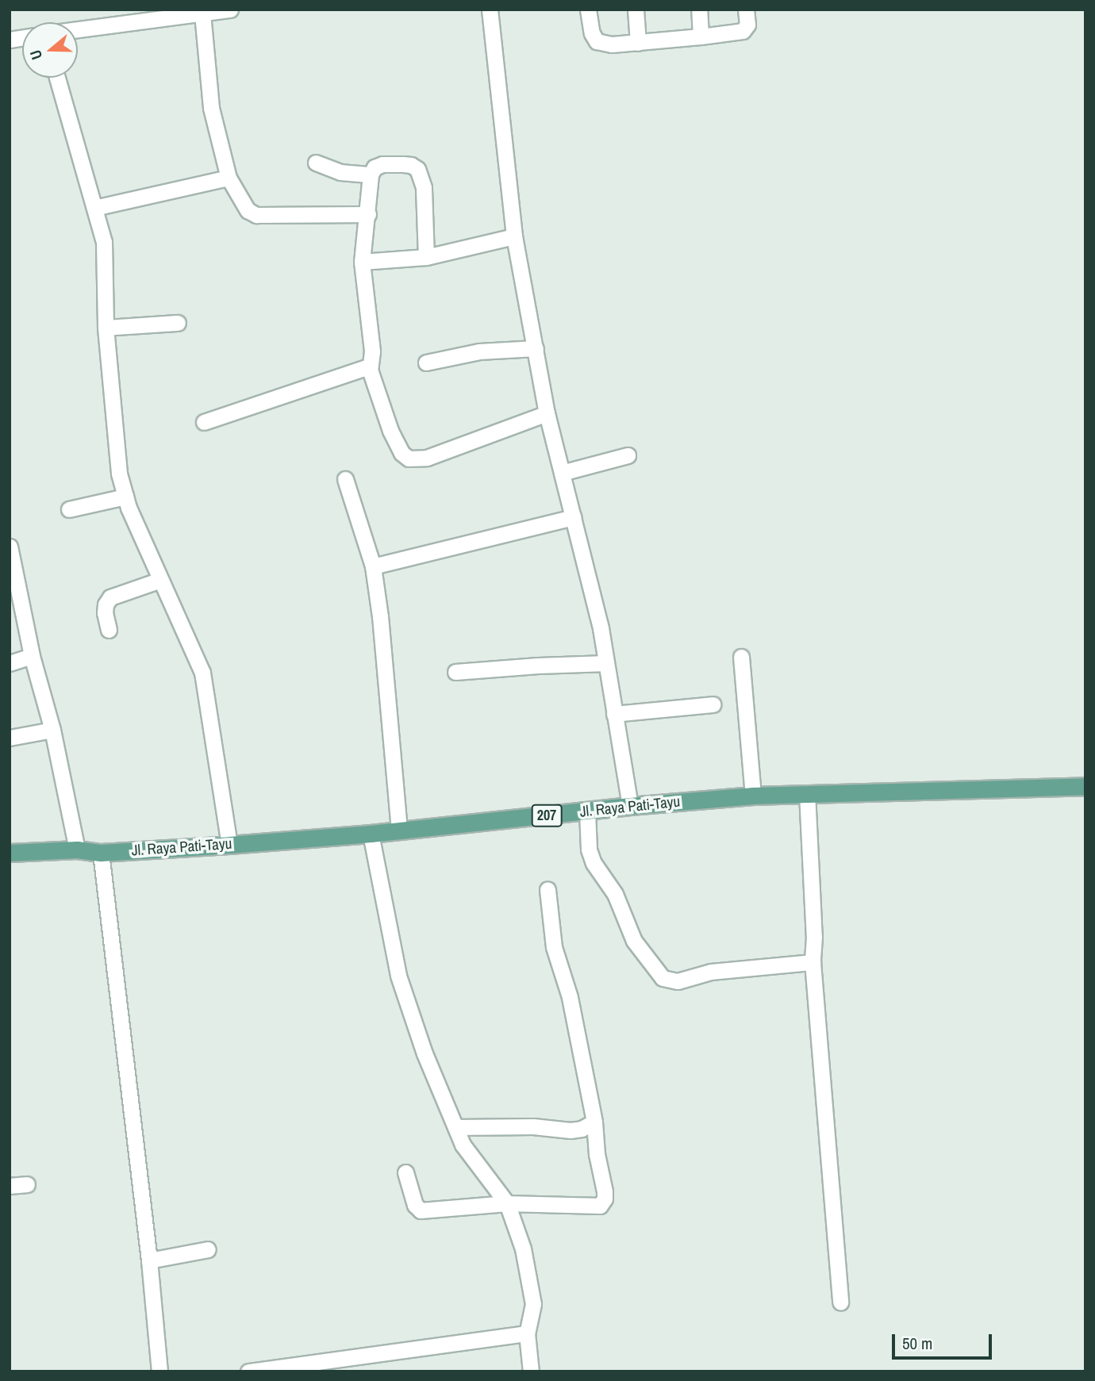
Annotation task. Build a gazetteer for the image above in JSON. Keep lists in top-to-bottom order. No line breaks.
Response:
{"streets":{"main road":["Jl. Raya Pati-Tayu","207"]},"scale_bar":"50 m","north":"left"}
